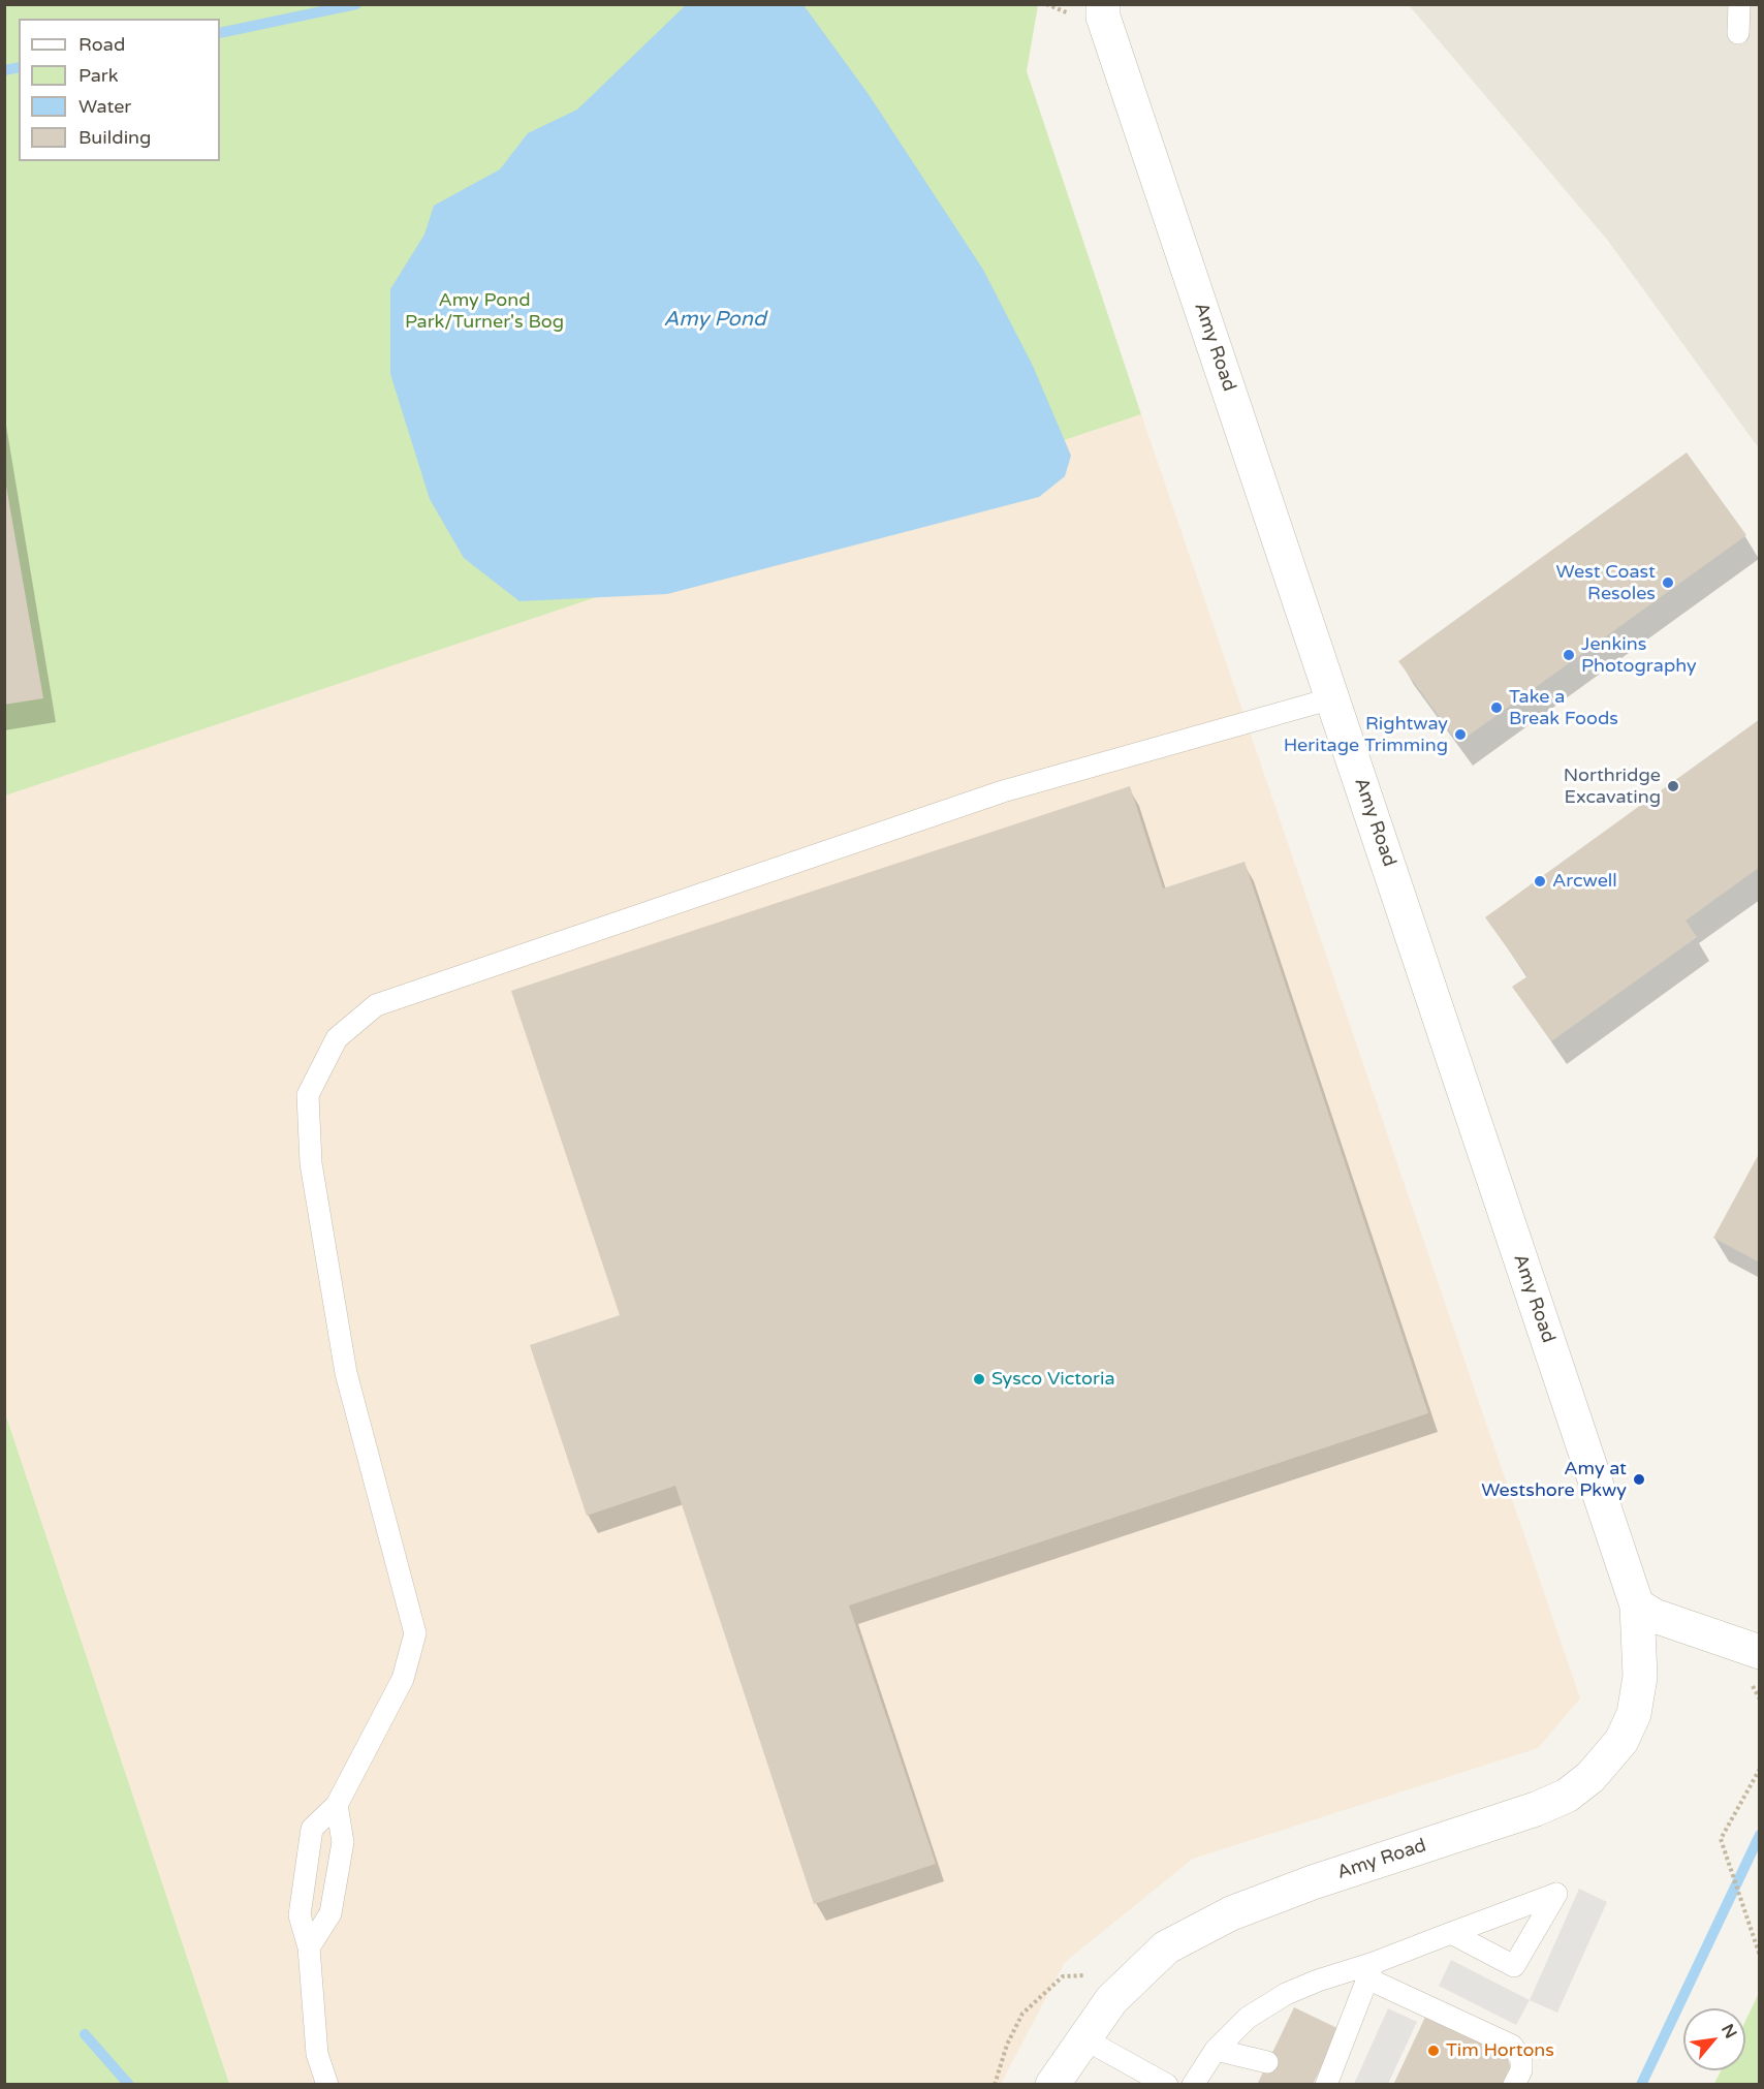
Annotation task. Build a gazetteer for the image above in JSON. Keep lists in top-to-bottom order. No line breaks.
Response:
{"streets":{"street":["Amy Road"]},"water":["Amy Pond"],"parks":["Amy Pond Park/Turner's Bog"],"places":["West Coast Resoles","Jenkins Photography","Take a Break Foods","Rightway Heritage Trimming","Northridge Excavating","Arcwell","Sysco Victoria","Amy at Westshore Pkwy","Tim Hortons"],"legend":["Road","Park","Water","Building"],"north":"top right"}
